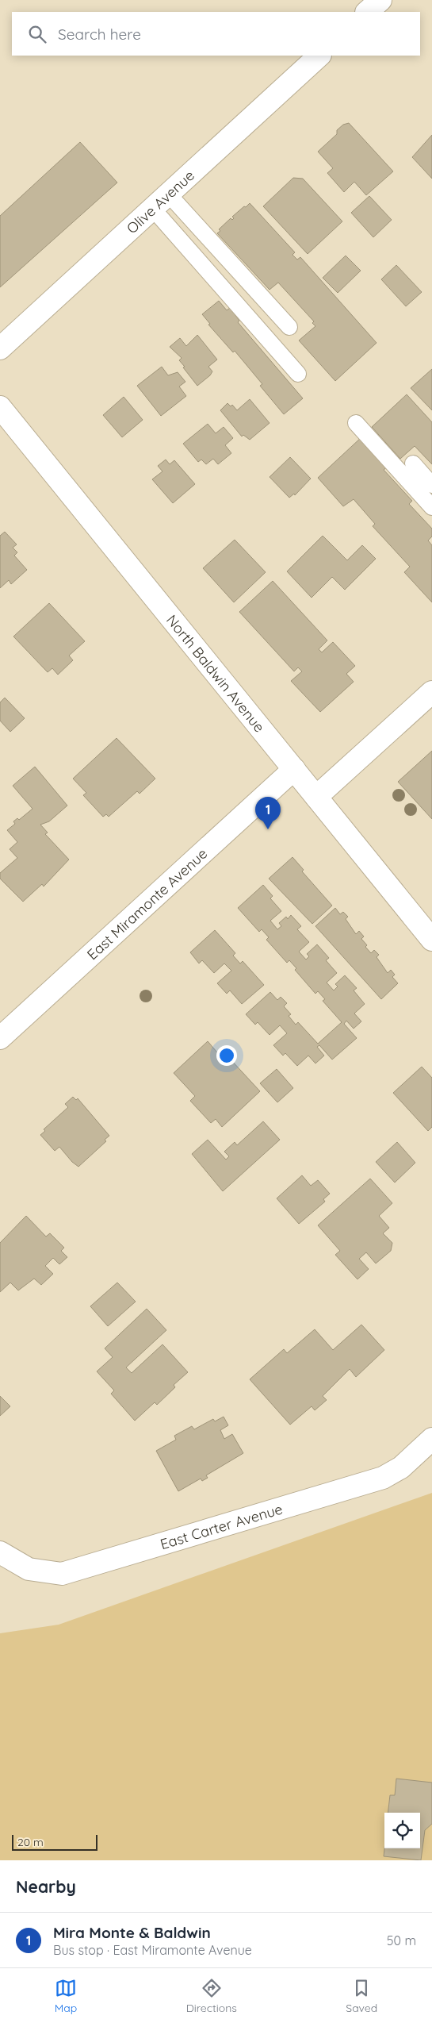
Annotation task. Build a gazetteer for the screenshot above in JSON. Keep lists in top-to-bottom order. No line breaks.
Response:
{"streets":{"street":["Olive Avenue","North Baldwin Avenue","East Miramonte Avenue","East Carter Avenue"]},"crossings":[["North Baldwin Avenue","East Miramonte Avenue"]],"scale_bar":"20 m","page":{"search":"Search here","pins":"1","scale":"20 m","heading":"Nearby","list":[{"mark":"1","name":"Mira Monte & Baldwin","note":"Bus stop · East Miramonte Avenue","value":"50 m"}],"nav":["Map","Directions","Saved"]}}
